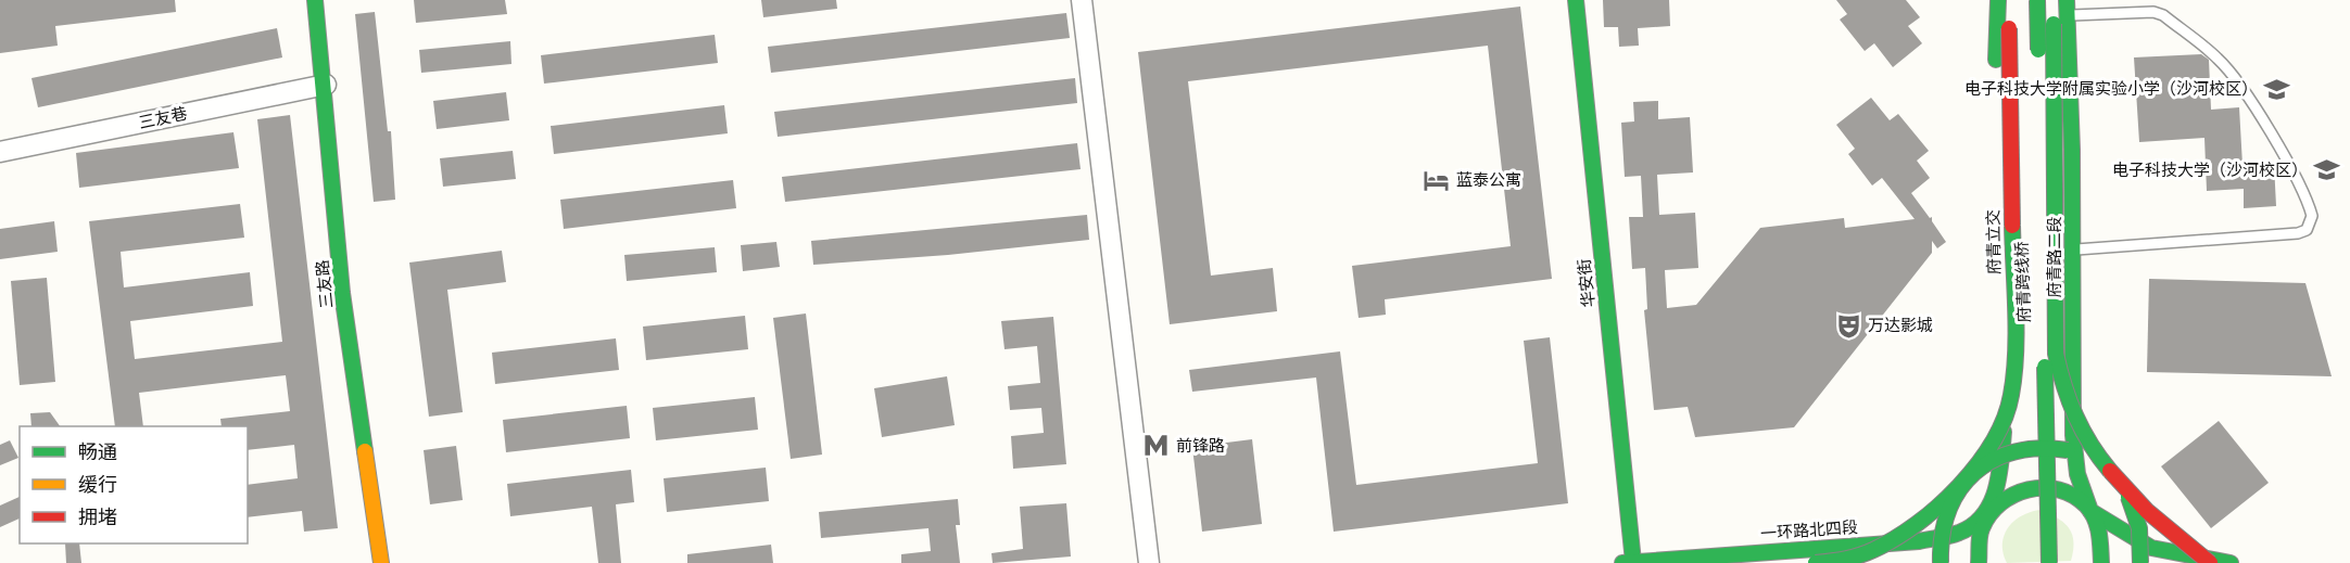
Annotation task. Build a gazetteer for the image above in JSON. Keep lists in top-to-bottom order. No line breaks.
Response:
{"streets":{"main road":["府青立交","府青路二段","府青跨线桥","华安街","三友路","一环路北四段"],"street":["三友巷"]},"crossings":[["三友巷","三友路"],["府青路二段","一环路北四段"],["华安街","一环路北四段"]],"places":{"school or university":["电子科技大学附属实验小学（沙河校区）","电子科技大学（沙河校区）"],"hotel":["蓝泰公寓"],"theatre":["万达影城"],"metro station":["前锋路"]},"legend":["畅通","缓行","拥堵"]}
